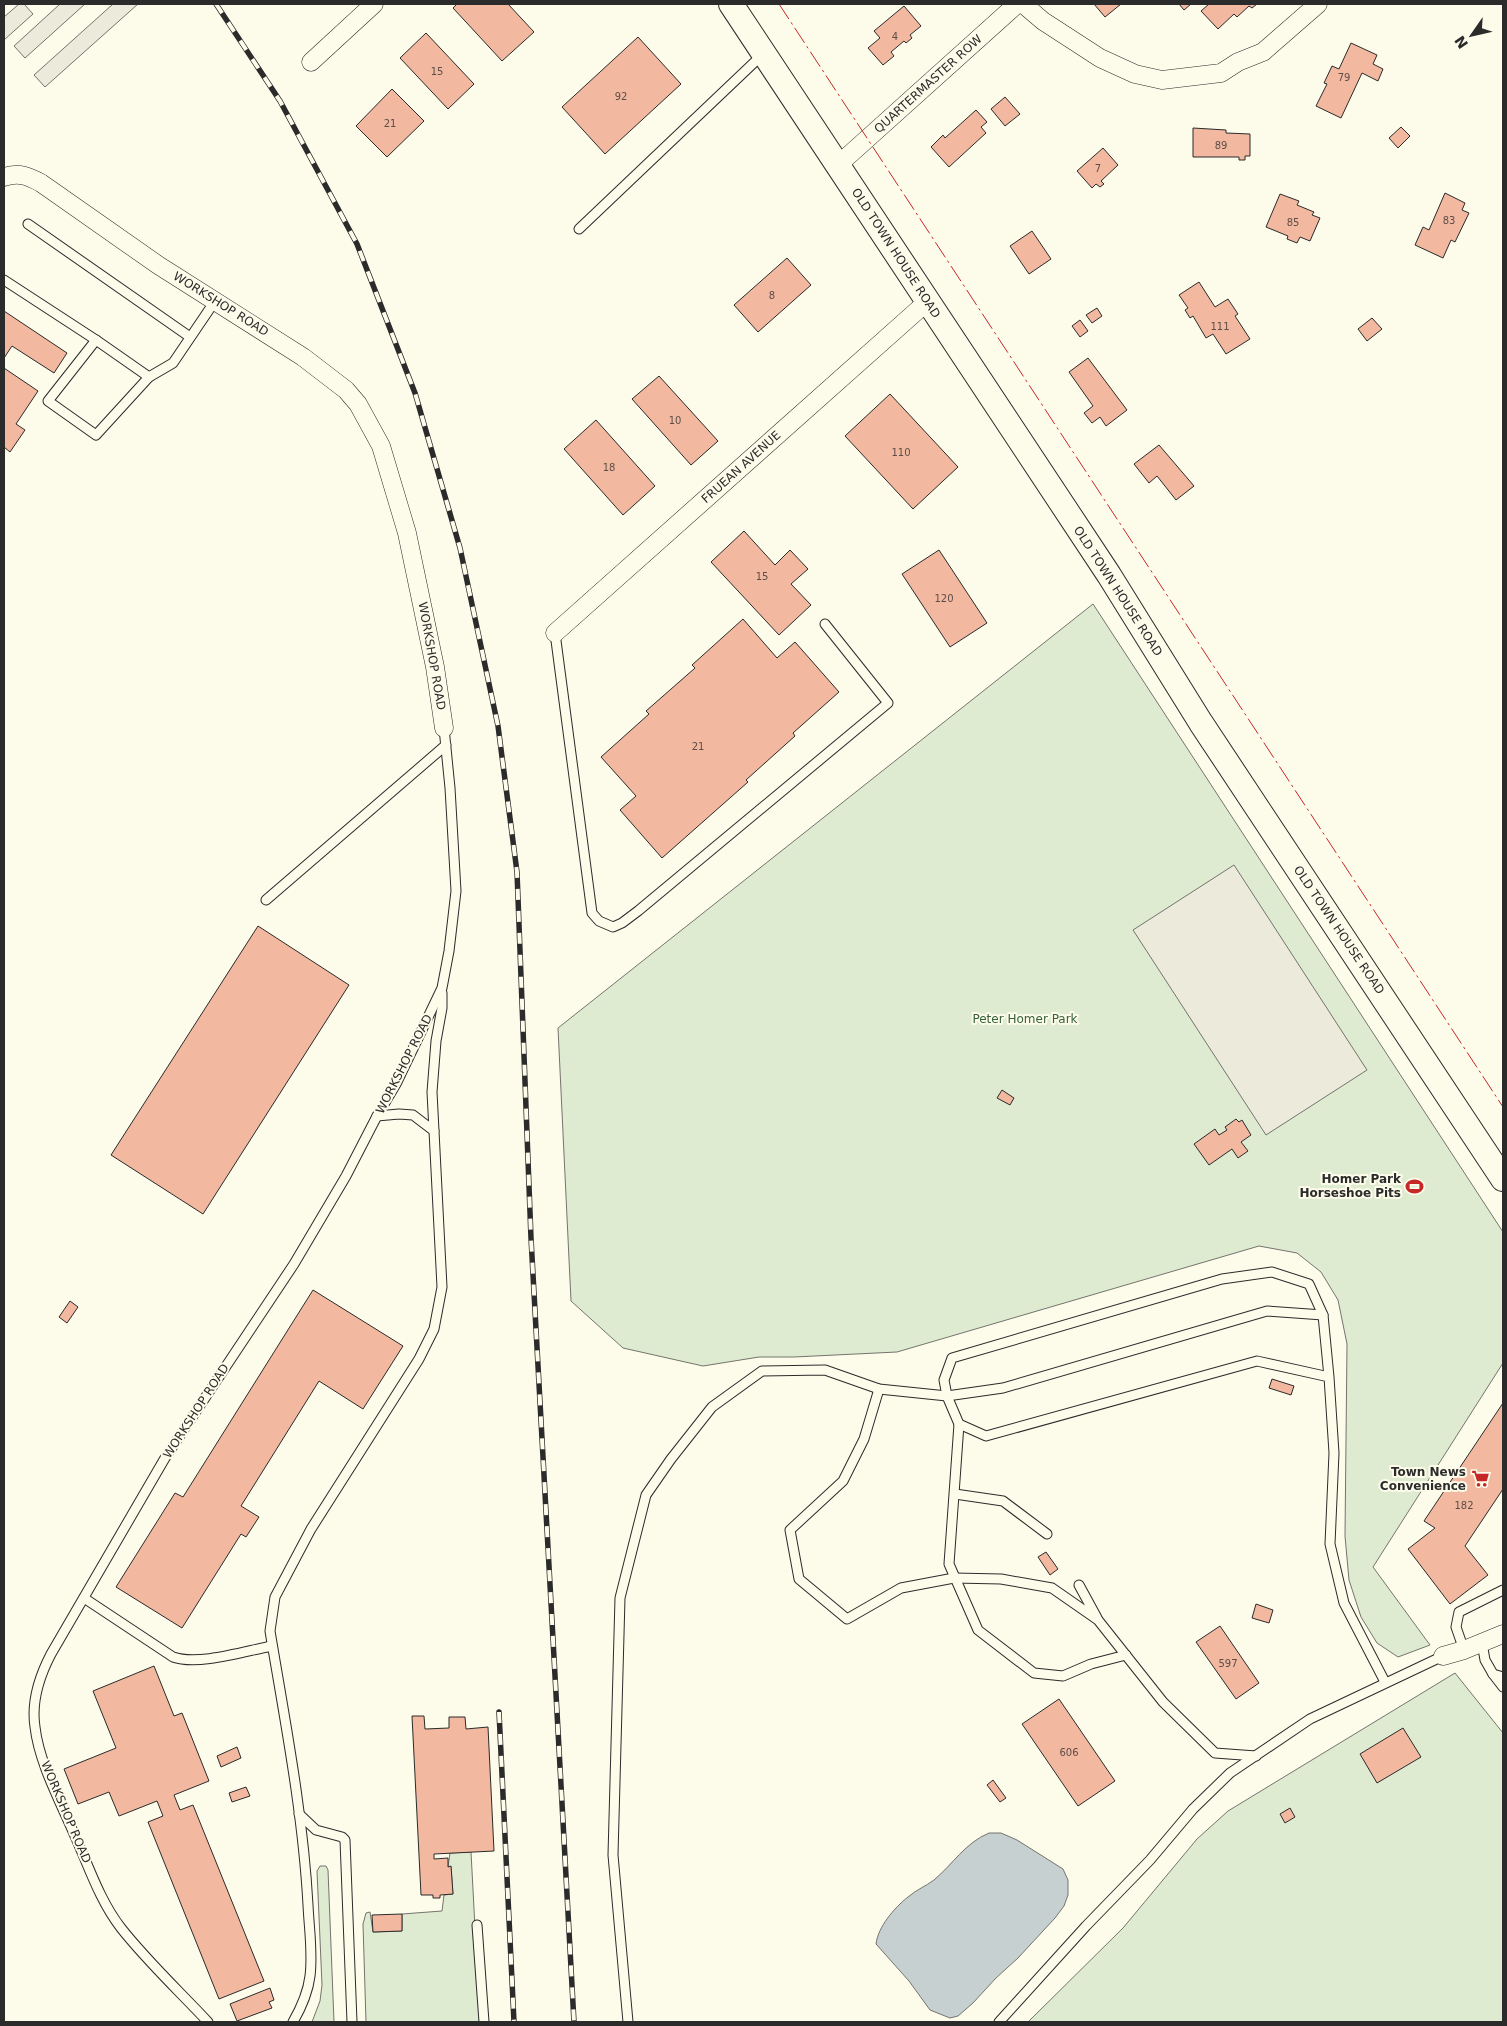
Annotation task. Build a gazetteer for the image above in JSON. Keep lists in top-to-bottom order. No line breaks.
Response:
{"streets":{"main road":["OLD TOWN HOUSE ROAD"],"street":["QUARTERMASTER ROW","WORKSHOP ROAD","FRUEAN AVENUE"]},"crossings":[["QUARTERMASTER ROW","OLD TOWN HOUSE ROAD"],["OLD TOWN HOUSE ROAD","FRUEAN AVENUE"]],"parks":["Peter Homer Park"],"places":{"sports":["Homer Park Horseshoe Pits"],"supermarket":["Town News Convenience"]},"house_numbers":["4","15","79","92","21","89","7","83","85","8","111","10","110","18","15","120","21","182","597","606"],"north":"bottom left"}
